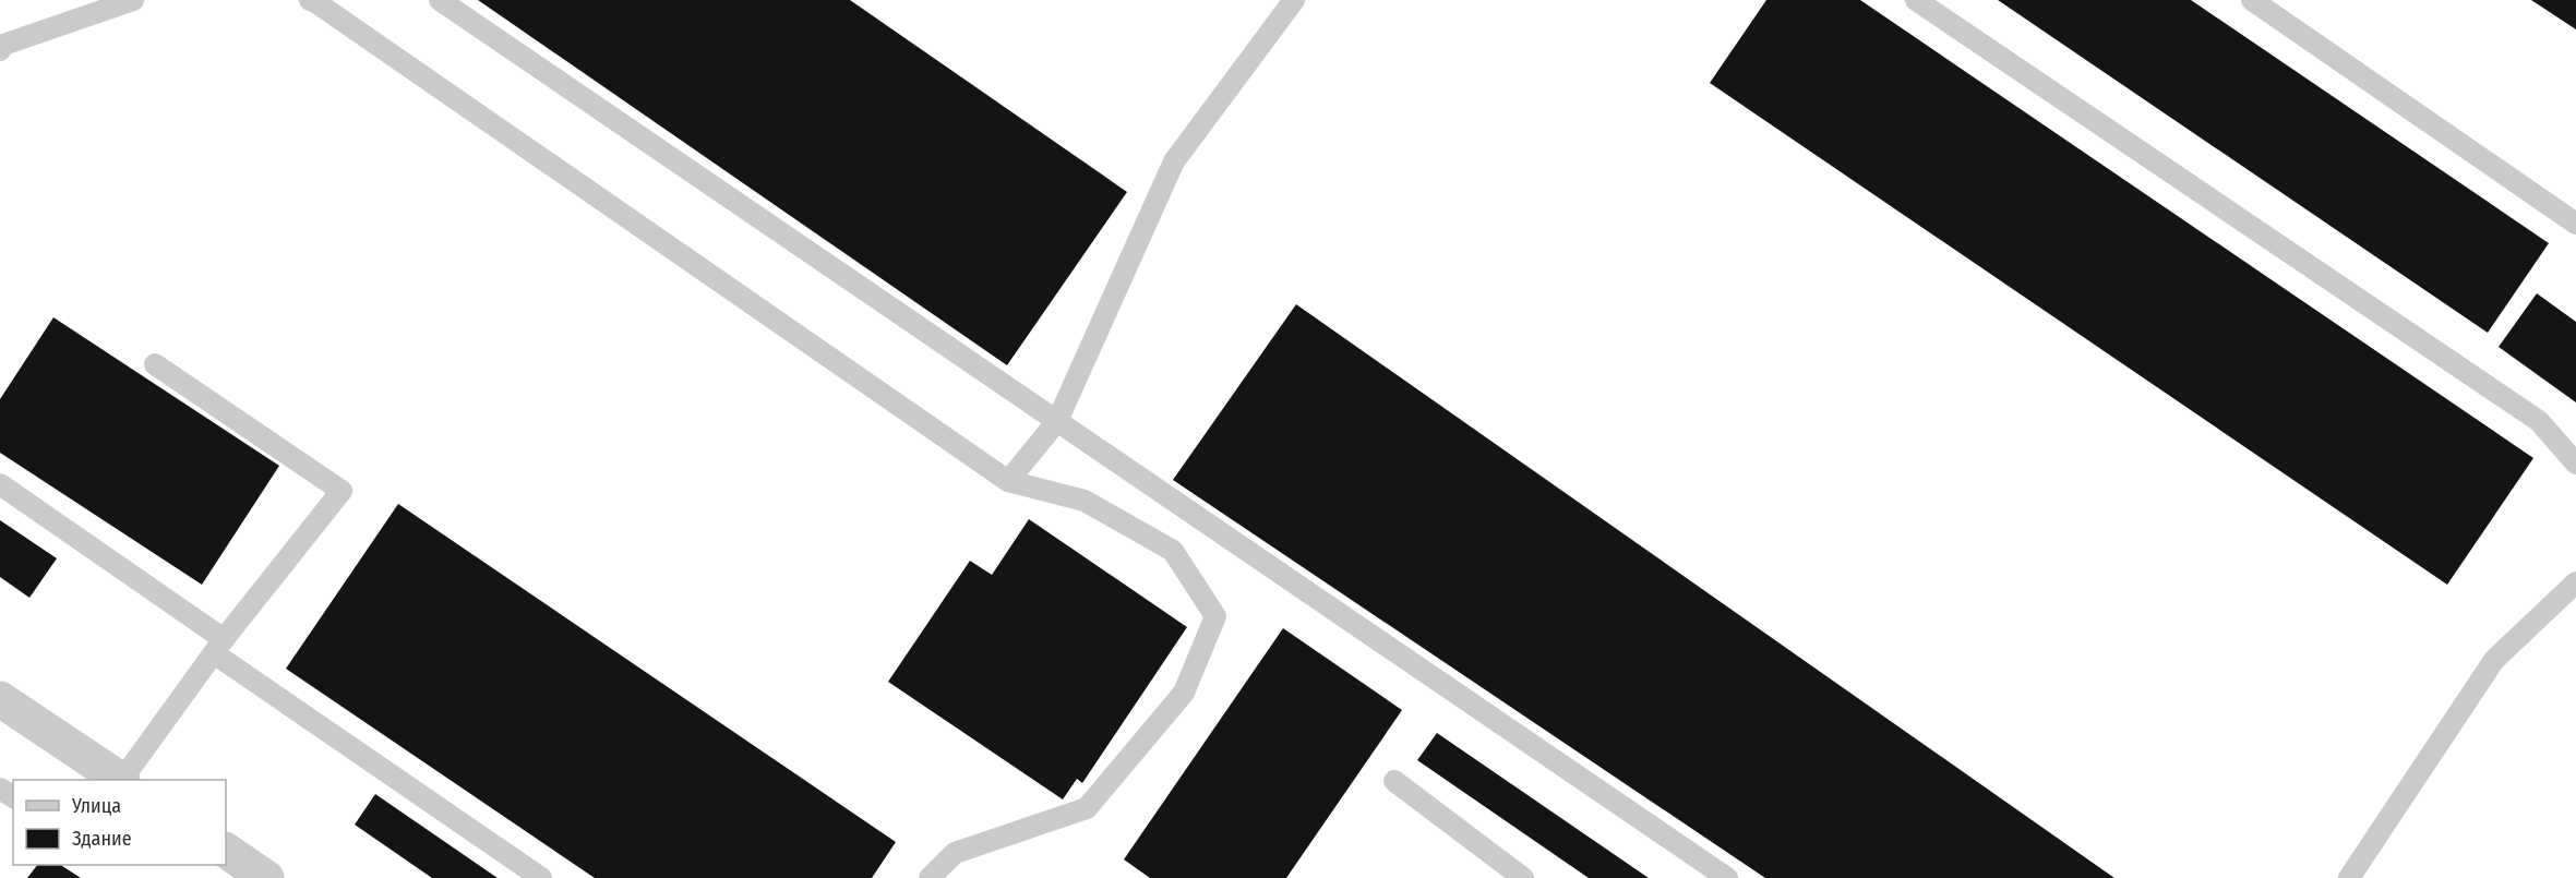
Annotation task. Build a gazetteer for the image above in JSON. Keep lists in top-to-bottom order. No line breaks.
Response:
{"legend":["Улица","Здание"]}
